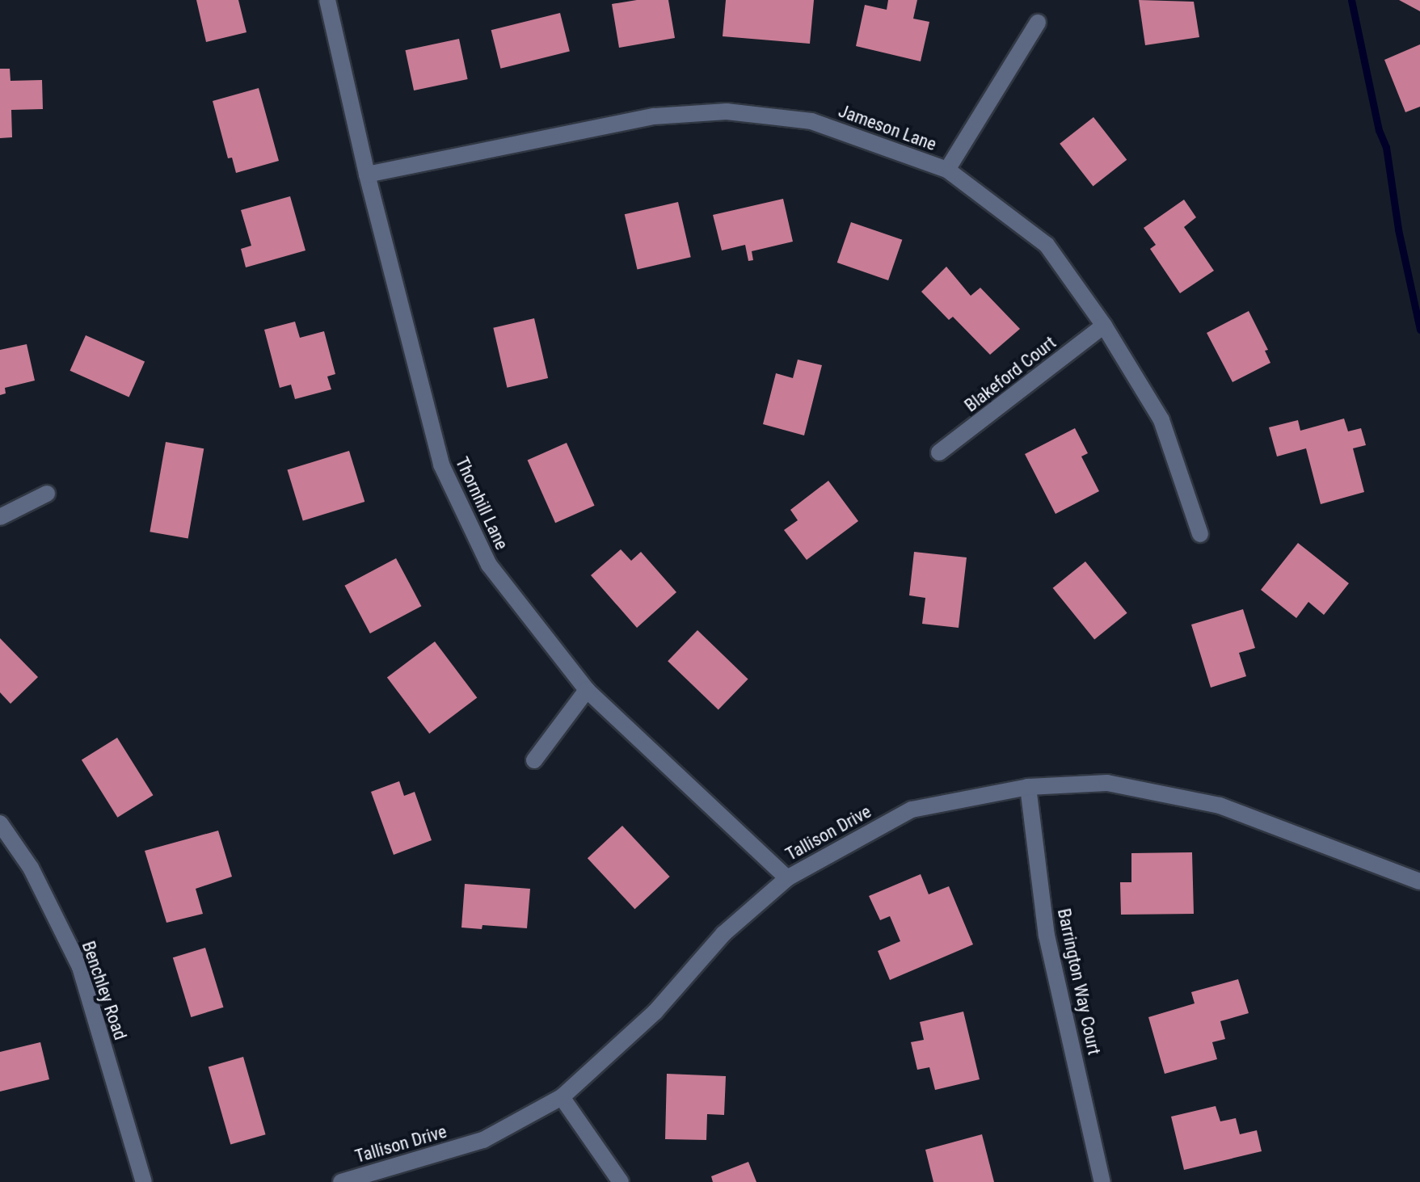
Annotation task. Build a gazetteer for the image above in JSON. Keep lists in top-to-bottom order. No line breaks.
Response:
{"streets":{"street":["Jameson Lane","Blakeford Court","Thornhill Lane","Tallison Drive","Barrington Way Court","Benchley Road"]},"crossings":[["Jameson Lane","Blakeford Court"],["Jameson Lane","Thornhill Lane"],["Thornhill Lane","Tallison Drive"],["Tallison Drive","Barrington Way Court"]]}
